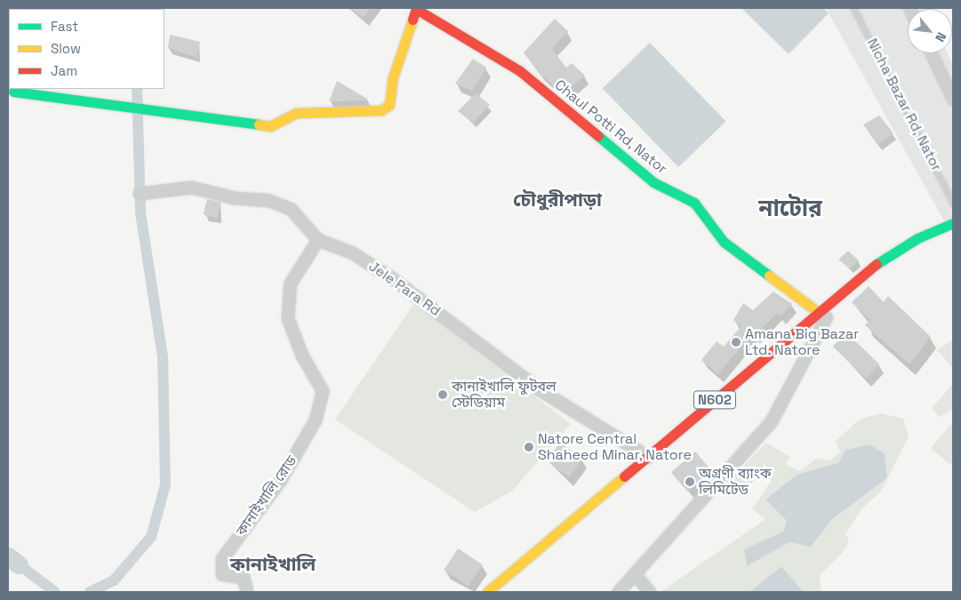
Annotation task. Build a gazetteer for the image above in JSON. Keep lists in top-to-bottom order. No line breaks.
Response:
{"streets":{"main road":["Chaul Potti Rd, Nator","N602"],"street":["Jele Para Rd","কানাইখালি রোড"],"lane":["Nicha Bazar Rd, Nator"]},"crossings":[["Chaul Potti Rd, Nator","N602"],["Jele Para Rd","N602"],["Jele Para Rd","কানাইখালি রোড"]],"districts":["চৌধুরীপাড়া","নাটোর","কানাইখালি"],"places":["Amana Big Bazar Ltd. Natore","কানাইখালি ফুটবল স্টেডিয়াম","Natore Central Shaheed Minar, Natore","অগ্রণী ব্যাংক লিমিটেড"],"legend":["Fast","Slow","Jam"],"north":"bottom right"}
